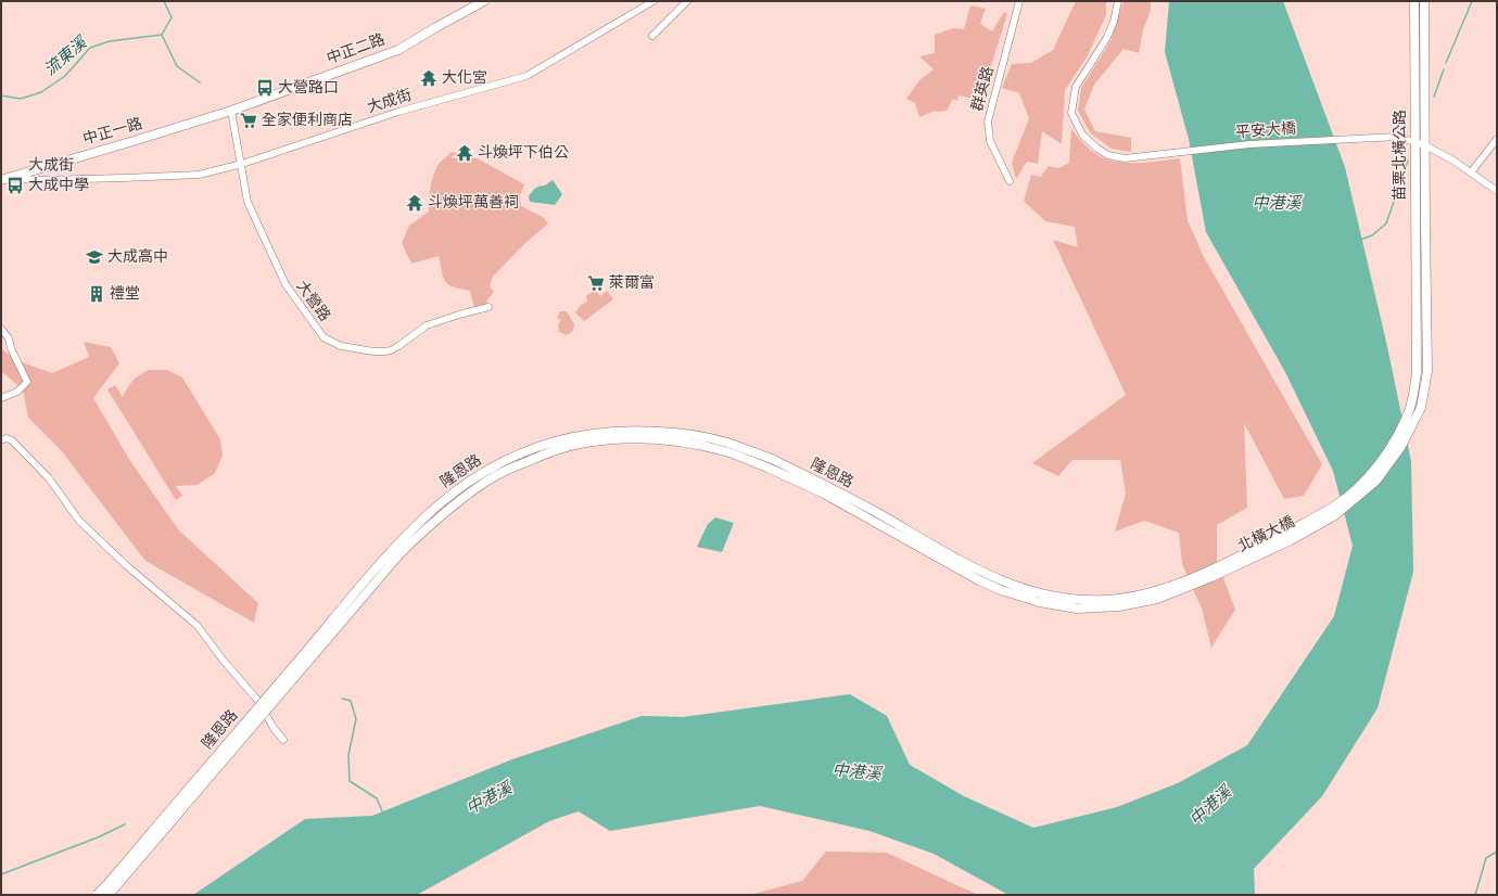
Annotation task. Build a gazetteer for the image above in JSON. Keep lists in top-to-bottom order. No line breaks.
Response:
{"streets":{"main road":["中正二路","中正一路","苗栗北橫公路","隆恩路","北橫大橋"],"street":["群英路","大成街","平安大橋","大營路"]},"crossings":[["中正二路","中正一路"],["中正二路","大營路"],["大成街","中正一路"],["大成街","大營路"],["平安大橋","苗栗北橫公路"],["中正一路","大營路"],["苗栗北橫公路","北橫大橋"],["隆恩路","北橫大橋"]],"water":["流東溪","中港溪"],"places":{"temple":["大化宮","斗煥坪下伯公","斗煥坪萬善祠"],"bus stop":["大營路口","大成中學"],"supermarket":["全家便利商店","萊爾富"],"school or university":["大成高中"],"building":["禮堂"]}}
